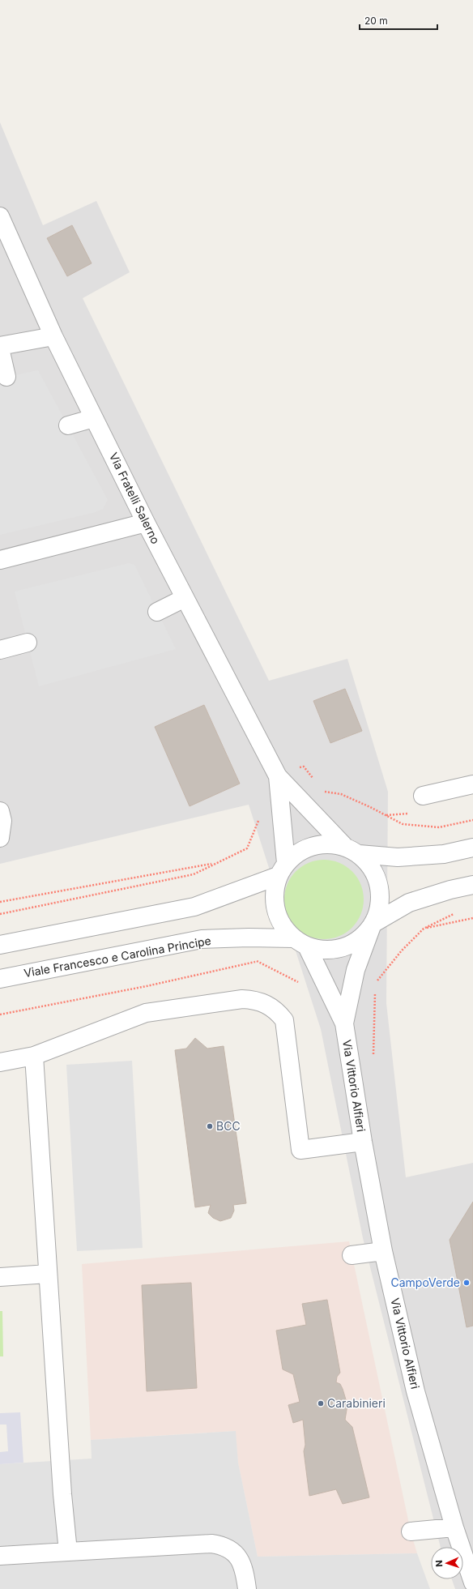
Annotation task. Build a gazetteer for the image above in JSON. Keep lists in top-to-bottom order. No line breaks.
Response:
{"streets":{"street":["Via Fratelli Salerno","Viale Francesco e Carolina Principe","Via Vittorio Alfieri"]},"crossings":[["Via Fratelli Salerno","Viale Francesco e Carolina Principe"],["Via Fratelli Salerno","Via Vittorio Alfieri"],["Viale Francesco e Carolina Principe","Via Vittorio Alfieri"]],"places":["BCC","CampoVerde","Carabinieri"],"scale_bar":"20 m","north":"left"}
